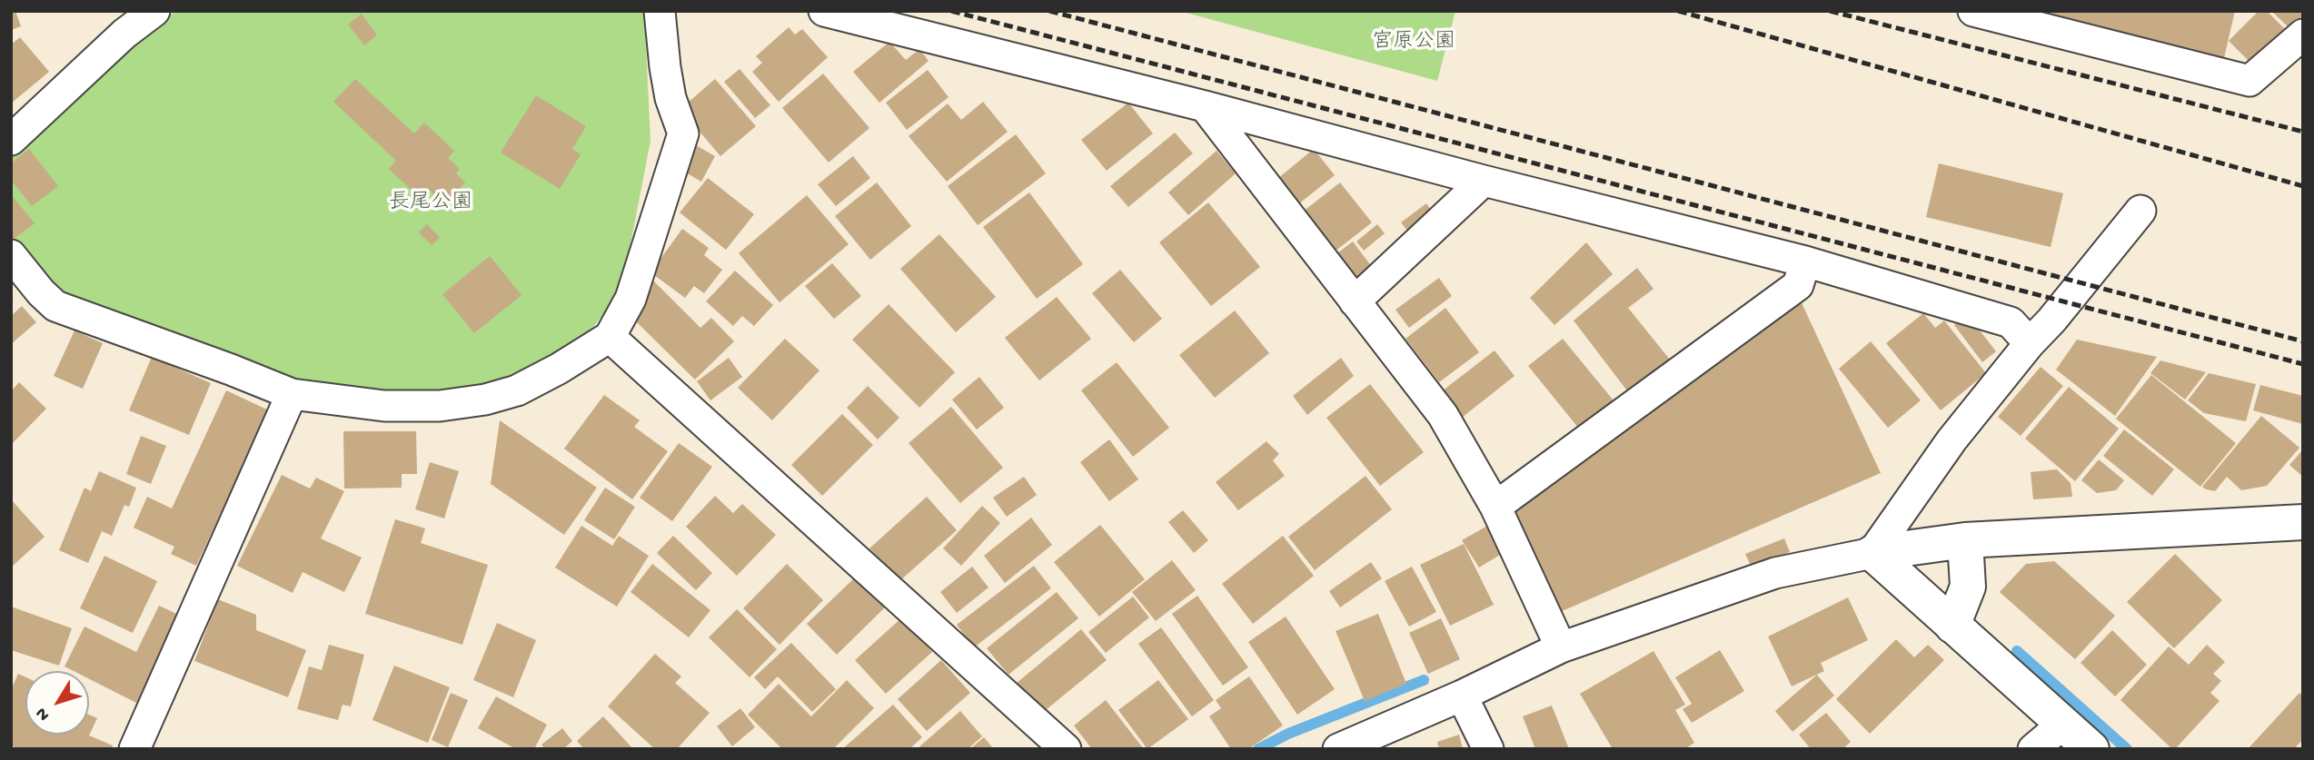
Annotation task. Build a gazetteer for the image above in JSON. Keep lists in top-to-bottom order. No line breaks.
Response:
{"parks":["宮原公園","長尾公園"],"north":"bottom left"}
